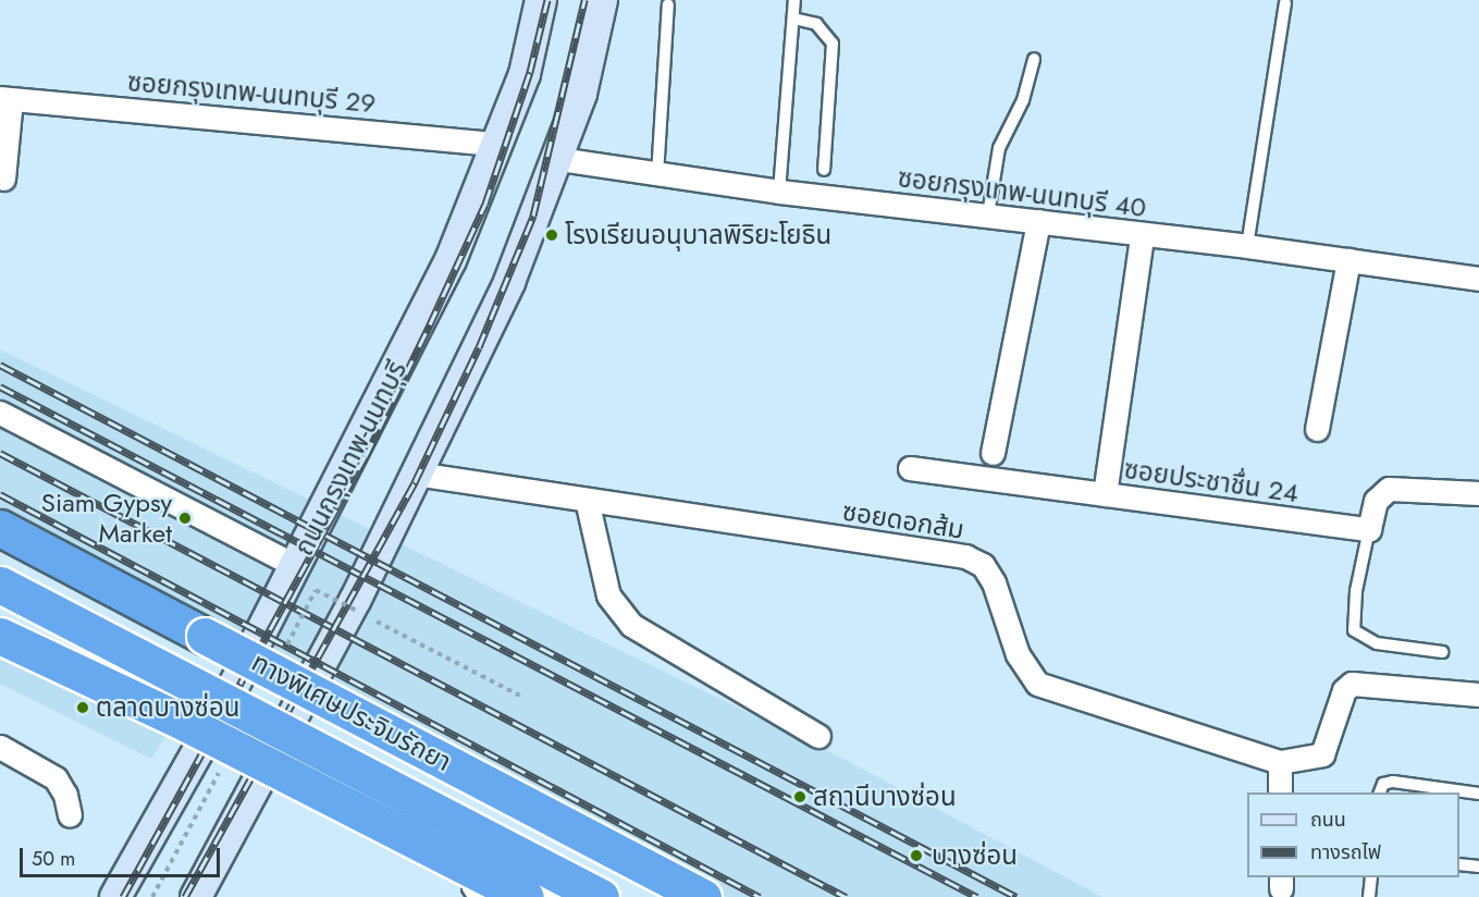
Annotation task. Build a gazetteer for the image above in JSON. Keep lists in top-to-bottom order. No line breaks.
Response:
{"streets":{"highway":["ทางพิเศษประจิมรัถยา"],"main road":["ถนนกรุงเทพ-นนทบุรี"],"street":["ซอยกรุงเทพ-นนทบุรี 29","ซอยกรุงเทพ-นนทบุรี 40","ซอยประชาชื่น 24","ซอยดอกส้ม"]},"crossings":[["ซอยกรุงเทพ-นนทบุรี 29","ถนนกรุงเทพ-นนทบุรี"]],"places":["โรงเรียนอนุบาลพิริยะโยธิน","Siam Gypsy Market","ตลาดบางซ่อน","สถานีบางซ่อน","บางซ่อน"],"legend":["ถนน","ทางรถไฟ"],"scale_bar":"50 m"}
